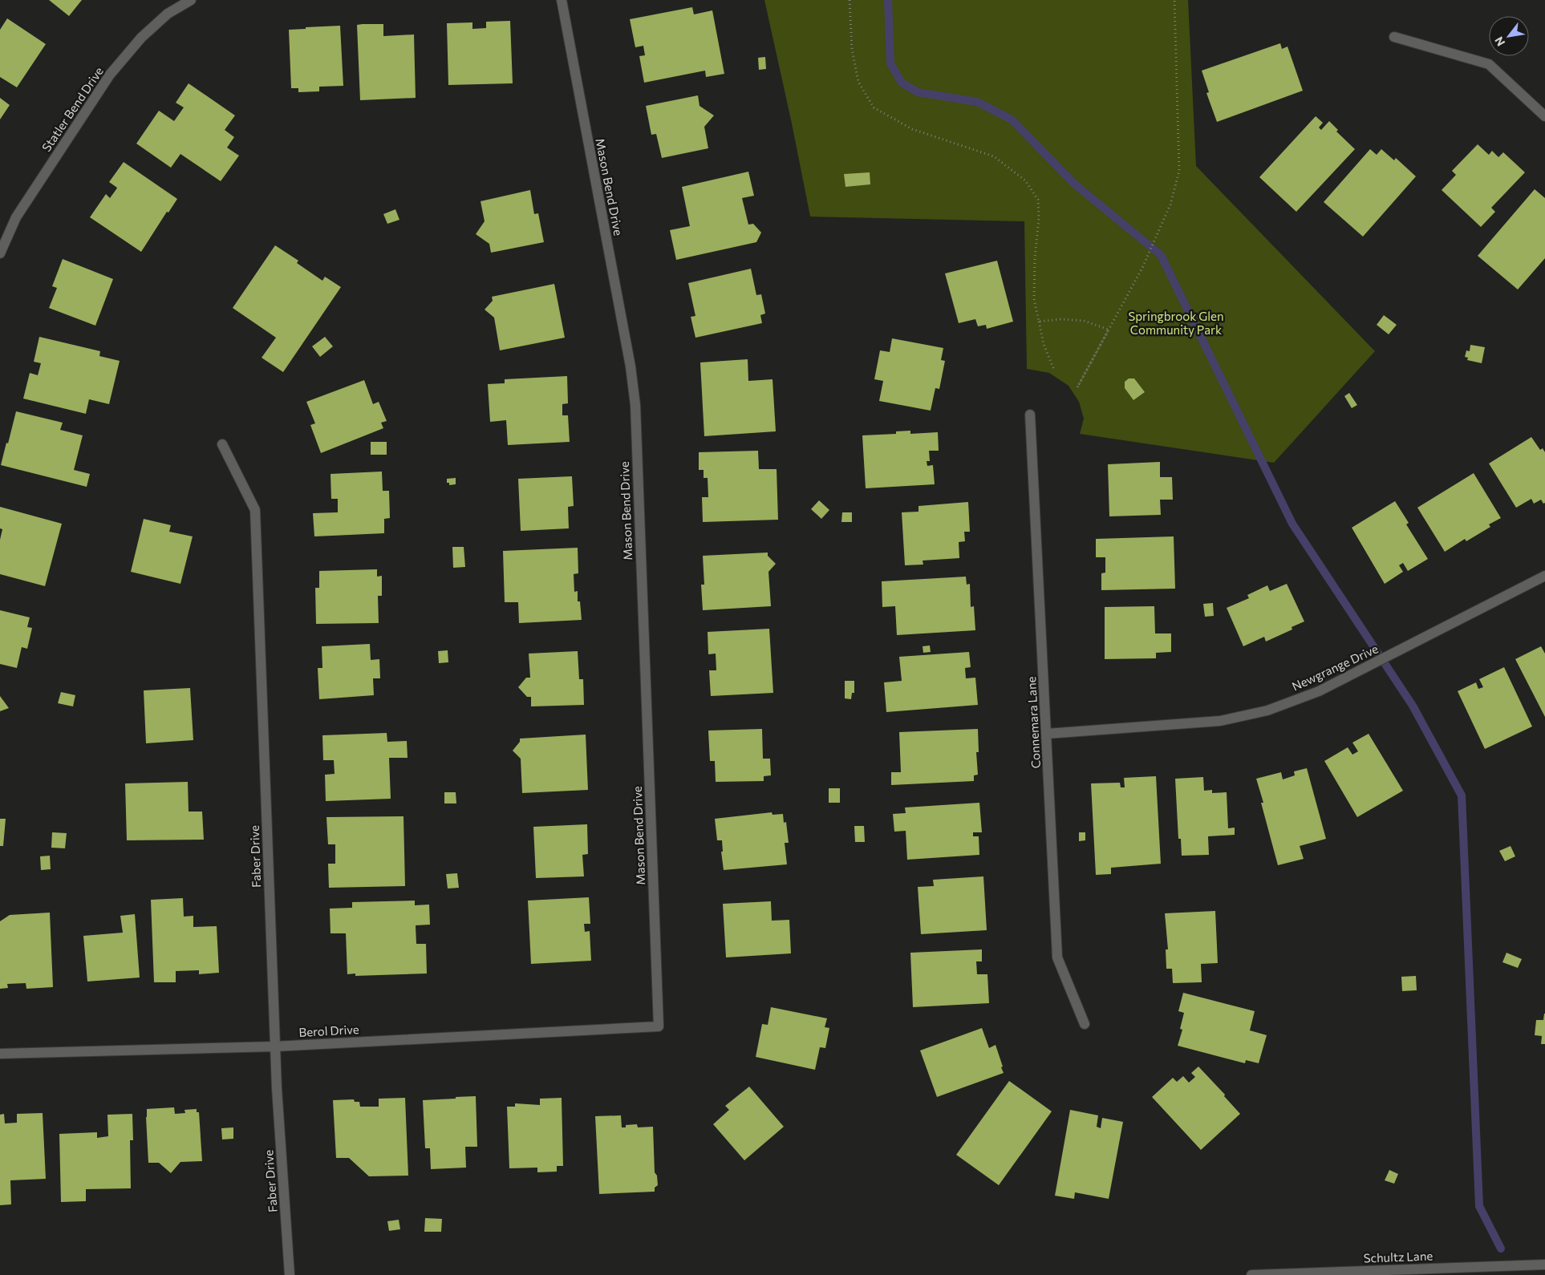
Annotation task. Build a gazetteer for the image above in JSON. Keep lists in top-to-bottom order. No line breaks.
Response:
{"streets":{"street":["Statler Bend Drive","Mason Bend Drive","Newgrange Drive","Connemara Lane","Faber Drive","Berol Drive","Schultz Lane"]},"crossings":[["Mason Bend Drive","Berol Drive"],["Newgrange Drive","Connemara Lane"],["Faber Drive","Berol Drive"]],"parks":["Springbrook Glen Community Park"],"north":"bottom left"}
